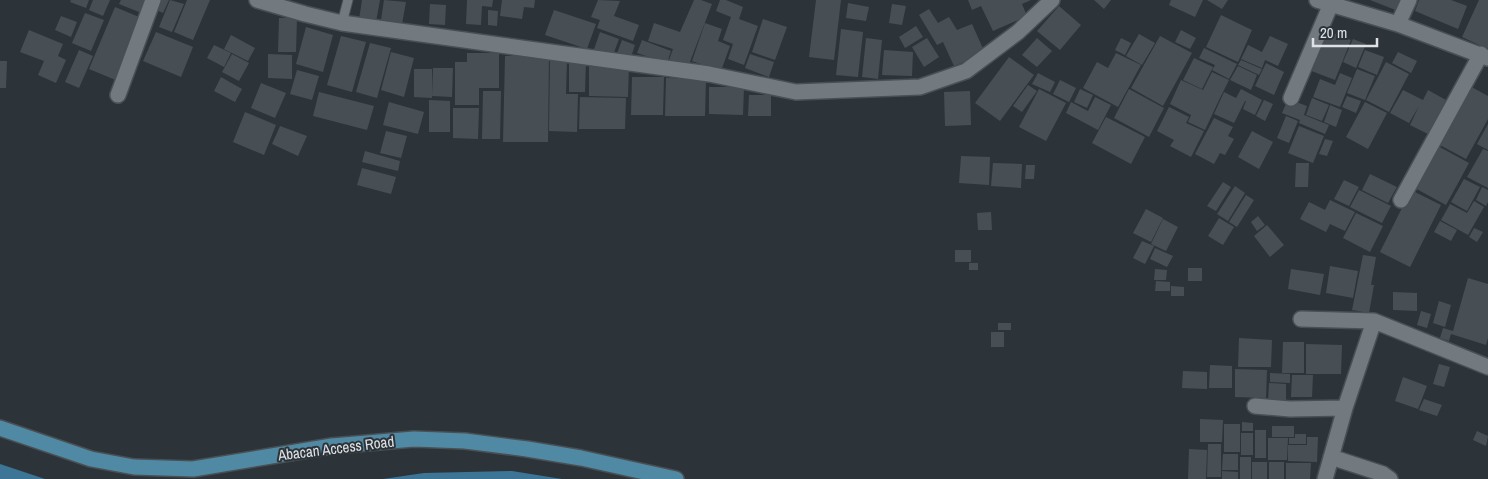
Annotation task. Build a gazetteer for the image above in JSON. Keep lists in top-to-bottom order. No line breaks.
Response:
{"streets":{"street":["Abacan Access Road"]},"scale_bar":"20 m"}
